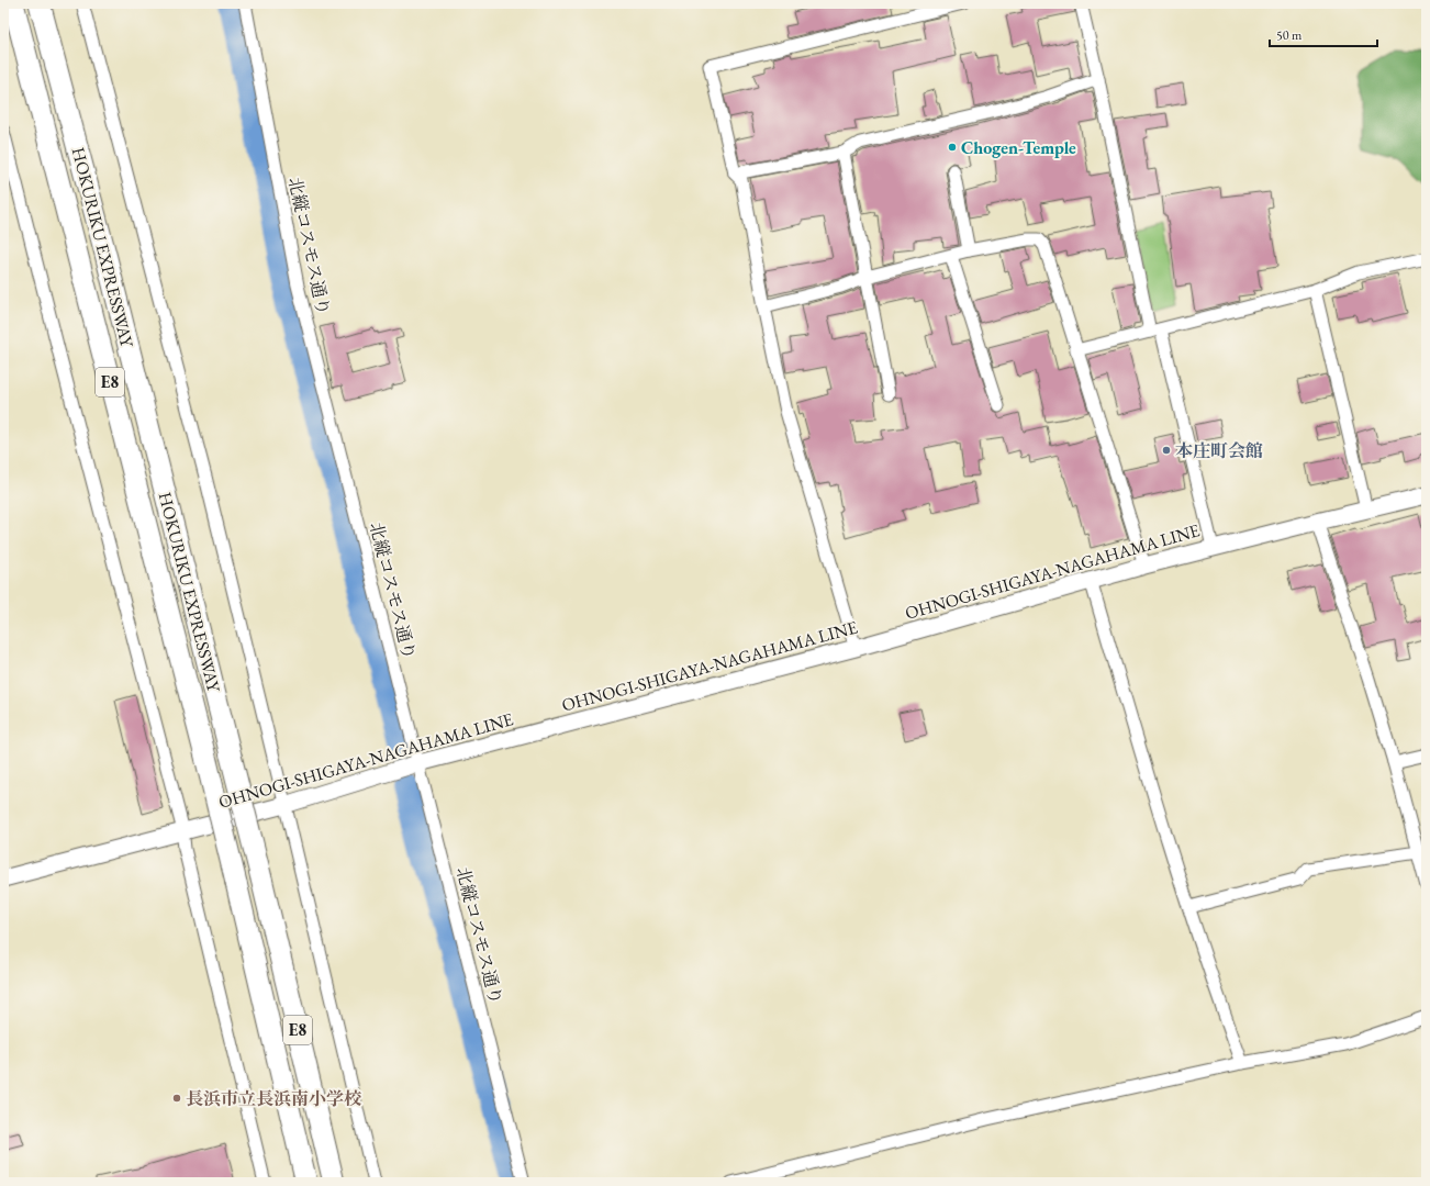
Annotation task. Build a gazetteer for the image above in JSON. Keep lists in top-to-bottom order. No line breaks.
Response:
{"streets":{"highway":["HOKURIKU EXPRESSWAY","E8"],"main road":["OHNOGI-SHIGAYA-NAGAHAMA LINE"],"street":["北縦コスモス通り"]},"crossings":[["北縦コスモス通り","OHNOGI-SHIGAYA-NAGAHAMA LINE"]],"places":["Chogen-Temple","本庄町会館","長浜市立長浜南小学校"],"scale_bar":"50 m"}
